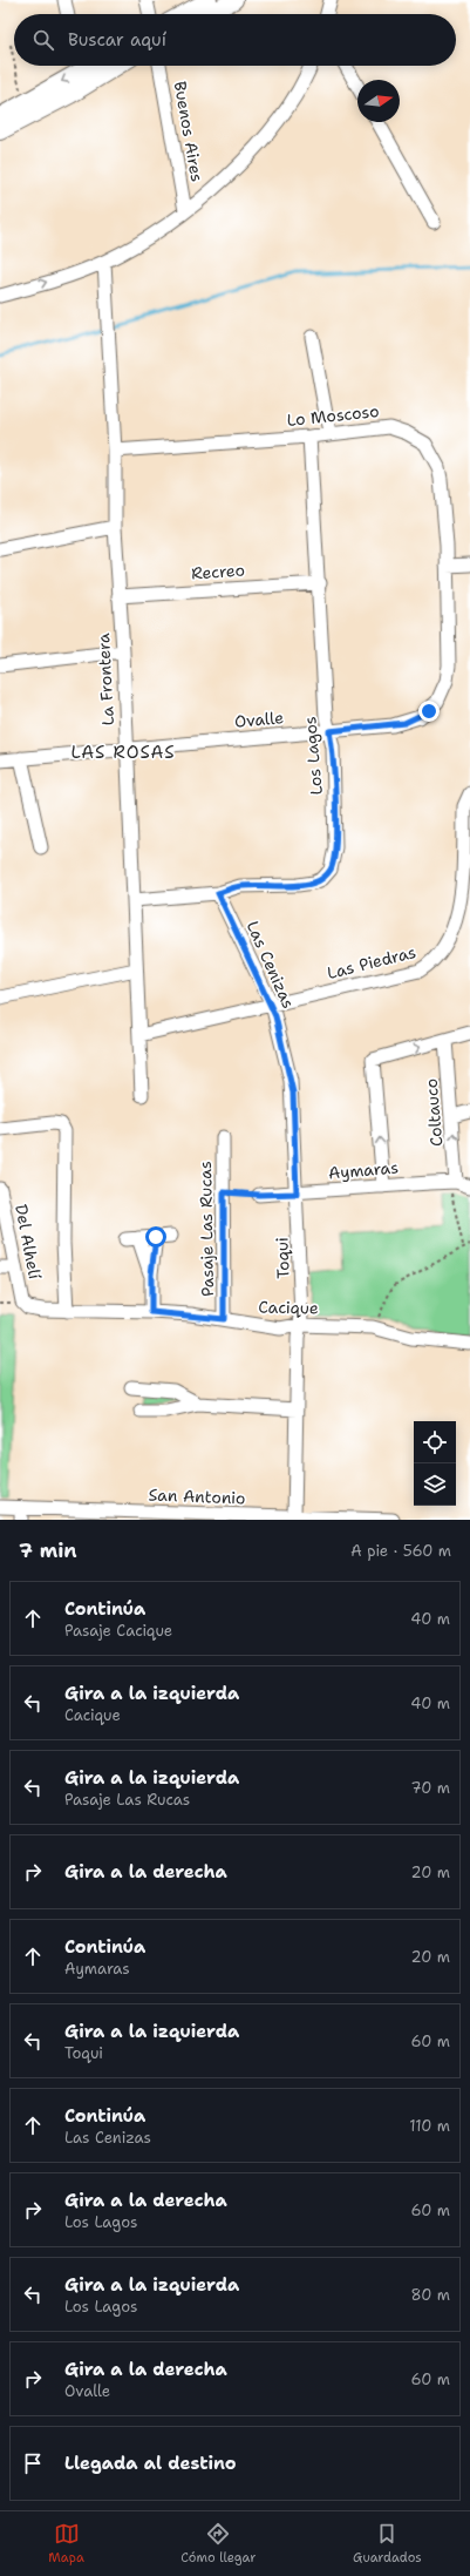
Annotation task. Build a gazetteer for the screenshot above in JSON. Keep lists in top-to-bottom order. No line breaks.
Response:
{"streets":{"street":["Buenos Aires","Lo Moscoso","Recreo","La Frontera","Ovalle","Los Lagos","Las Piedras","Las Cenizas","Coltauco","Aymaras","Pasaje Las Rucas","Del Alhelí","Toqui","Cacique","San Antonio"]},"crossings":[["Lo Moscoso","La Frontera"],["Lo Moscoso","Ovalle"],["Lo Moscoso","Los Lagos"],["Recreo","La Frontera"],["Recreo","Los Lagos"],["La Frontera","Ovalle"],["La Frontera","Los Lagos"],["La Frontera","Las Piedras"],["Ovalle","Los Lagos"],["Los Lagos","Las Cenizas"],["Las Piedras","Las Cenizas"],["Las Cenizas","Toqui"],["Coltauco","Aymaras"],["Aymaras","Toqui"],["Pasaje Las Rucas","Cacique"],["Del Alhelí","Cacique"],["Toqui","Cacique"],["Toqui","San Antonio"]],"one_way":["Coltauco"],"districts":["LAS ROSAS"],"north":"right","page":{"search":"Buscar aquí","heading":["7 min","A pie · 560 m"],"list":[["Continúa","Pasaje Cacique","40 m"],["Gira a la izquierda","Cacique","40 m"],["Gira a la izquierda","Pasaje Las Rucas","70 m"],["Gira a la derecha","20 m"],["Continúa","Aymaras","20 m"],["Gira a la izquierda","Toqui","60 m"],["Continúa","Las Cenizas","110 m"],["Gira a la derecha","Los Lagos","60 m"],["Gira a la izquierda","Los Lagos","80 m"],["Gira a la derecha","Ovalle","60 m"],"Llegada al destino"],"nav":["Mapa","Cómo llegar","Guardados"]}}
